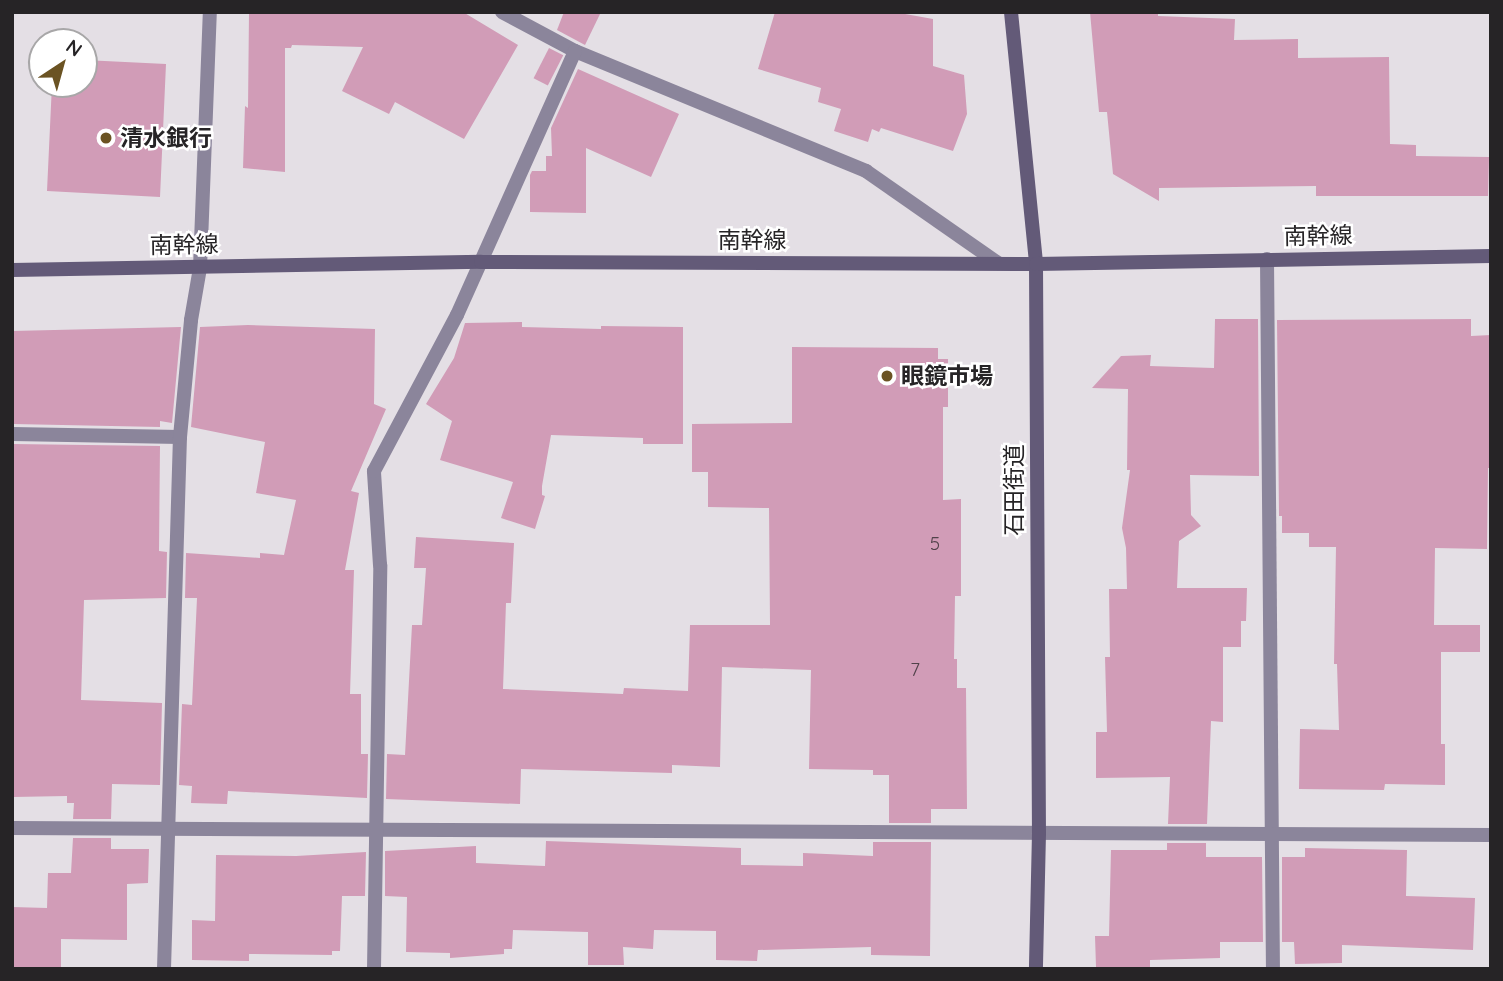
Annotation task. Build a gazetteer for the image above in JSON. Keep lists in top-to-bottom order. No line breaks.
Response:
{"streets":{"main road":["南幹線","石田街道"]},"crossings":[["南幹線","石田街道"]],"places":["清水銀行","眼鏡市場"],"house_numbers":["5","7"],"north":"top right"}
